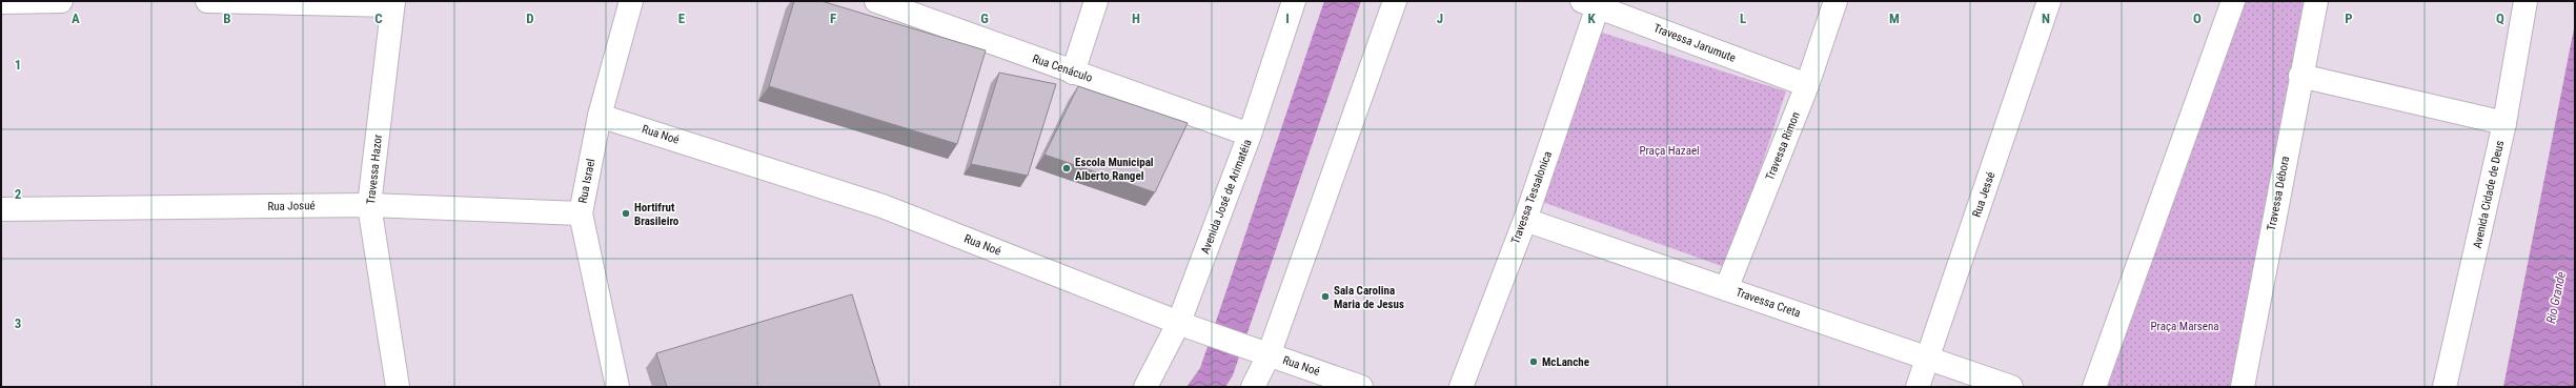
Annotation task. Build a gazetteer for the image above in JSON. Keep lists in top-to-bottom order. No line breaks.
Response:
{"streets":{"street":["Travessa Jarumute","Rua Cenáculo","Rua Noé","Travessa Rimon","Travessa Hazor","Rua Israel","Travessa Débora","Rua Jessé","Avenida Cidade de Deus","Avenida José de Arimatéia","Travessa Tessalonica","Rua Josué","Travessa Creta"]},"crossings":[["Travessa Jarumute","Travessa Rimon"],["Travessa Jarumute","Travessa Tessalonica"],["Rua Cenáculo","Avenida José de Arimatéia"],["Rua Noé","Rua Israel"],["Rua Noé","Avenida José de Arimatéia"],["Travessa Rimon","Travessa Creta"],["Travessa Hazor","Rua Josué"],["Rua Israel","Rua Josué"],["Rua Jessé","Travessa Creta"],["Travessa Tessalonica","Travessa Creta"]],"water":["Rio Grande"],"parks":["Praça Hazael","Praça Marsena"],"places":["Escola Municipal Alberto Rangel","Hortifrut Brasileiro","Sala Carolina Maria de Jesus","McLanche"],"grid":{"columns":["A","B","C","D","E","F","G","H","I","J","K","L","M","N","O","P","Q"],"rows":["1","2","3"]}}
